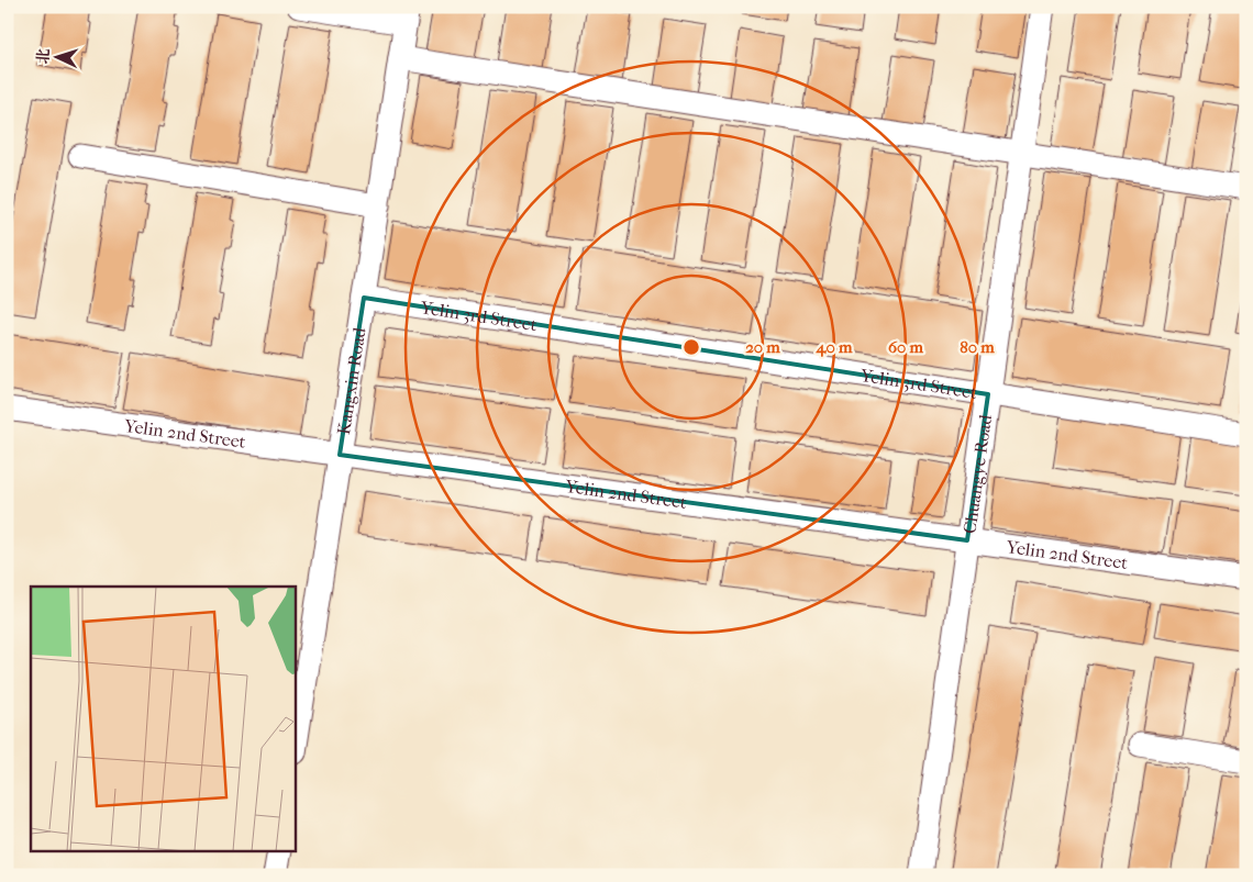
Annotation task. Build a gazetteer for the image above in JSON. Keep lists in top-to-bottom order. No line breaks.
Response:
{"streets":{"street":["Yelin 3rd Street","Kangxin Road","Yelin 2nd Street","Chuangye Road"]},"crossings":[["Yelin 3rd Street","Kangxin Road"],["Yelin 3rd Street","Chuangye Road"],["Kangxin Road","Yelin 2nd Street"],["Yelin 2nd Street","Chuangye Road"]],"north":"left","rings":["20 m","40 m","60 m","80 m"]}
